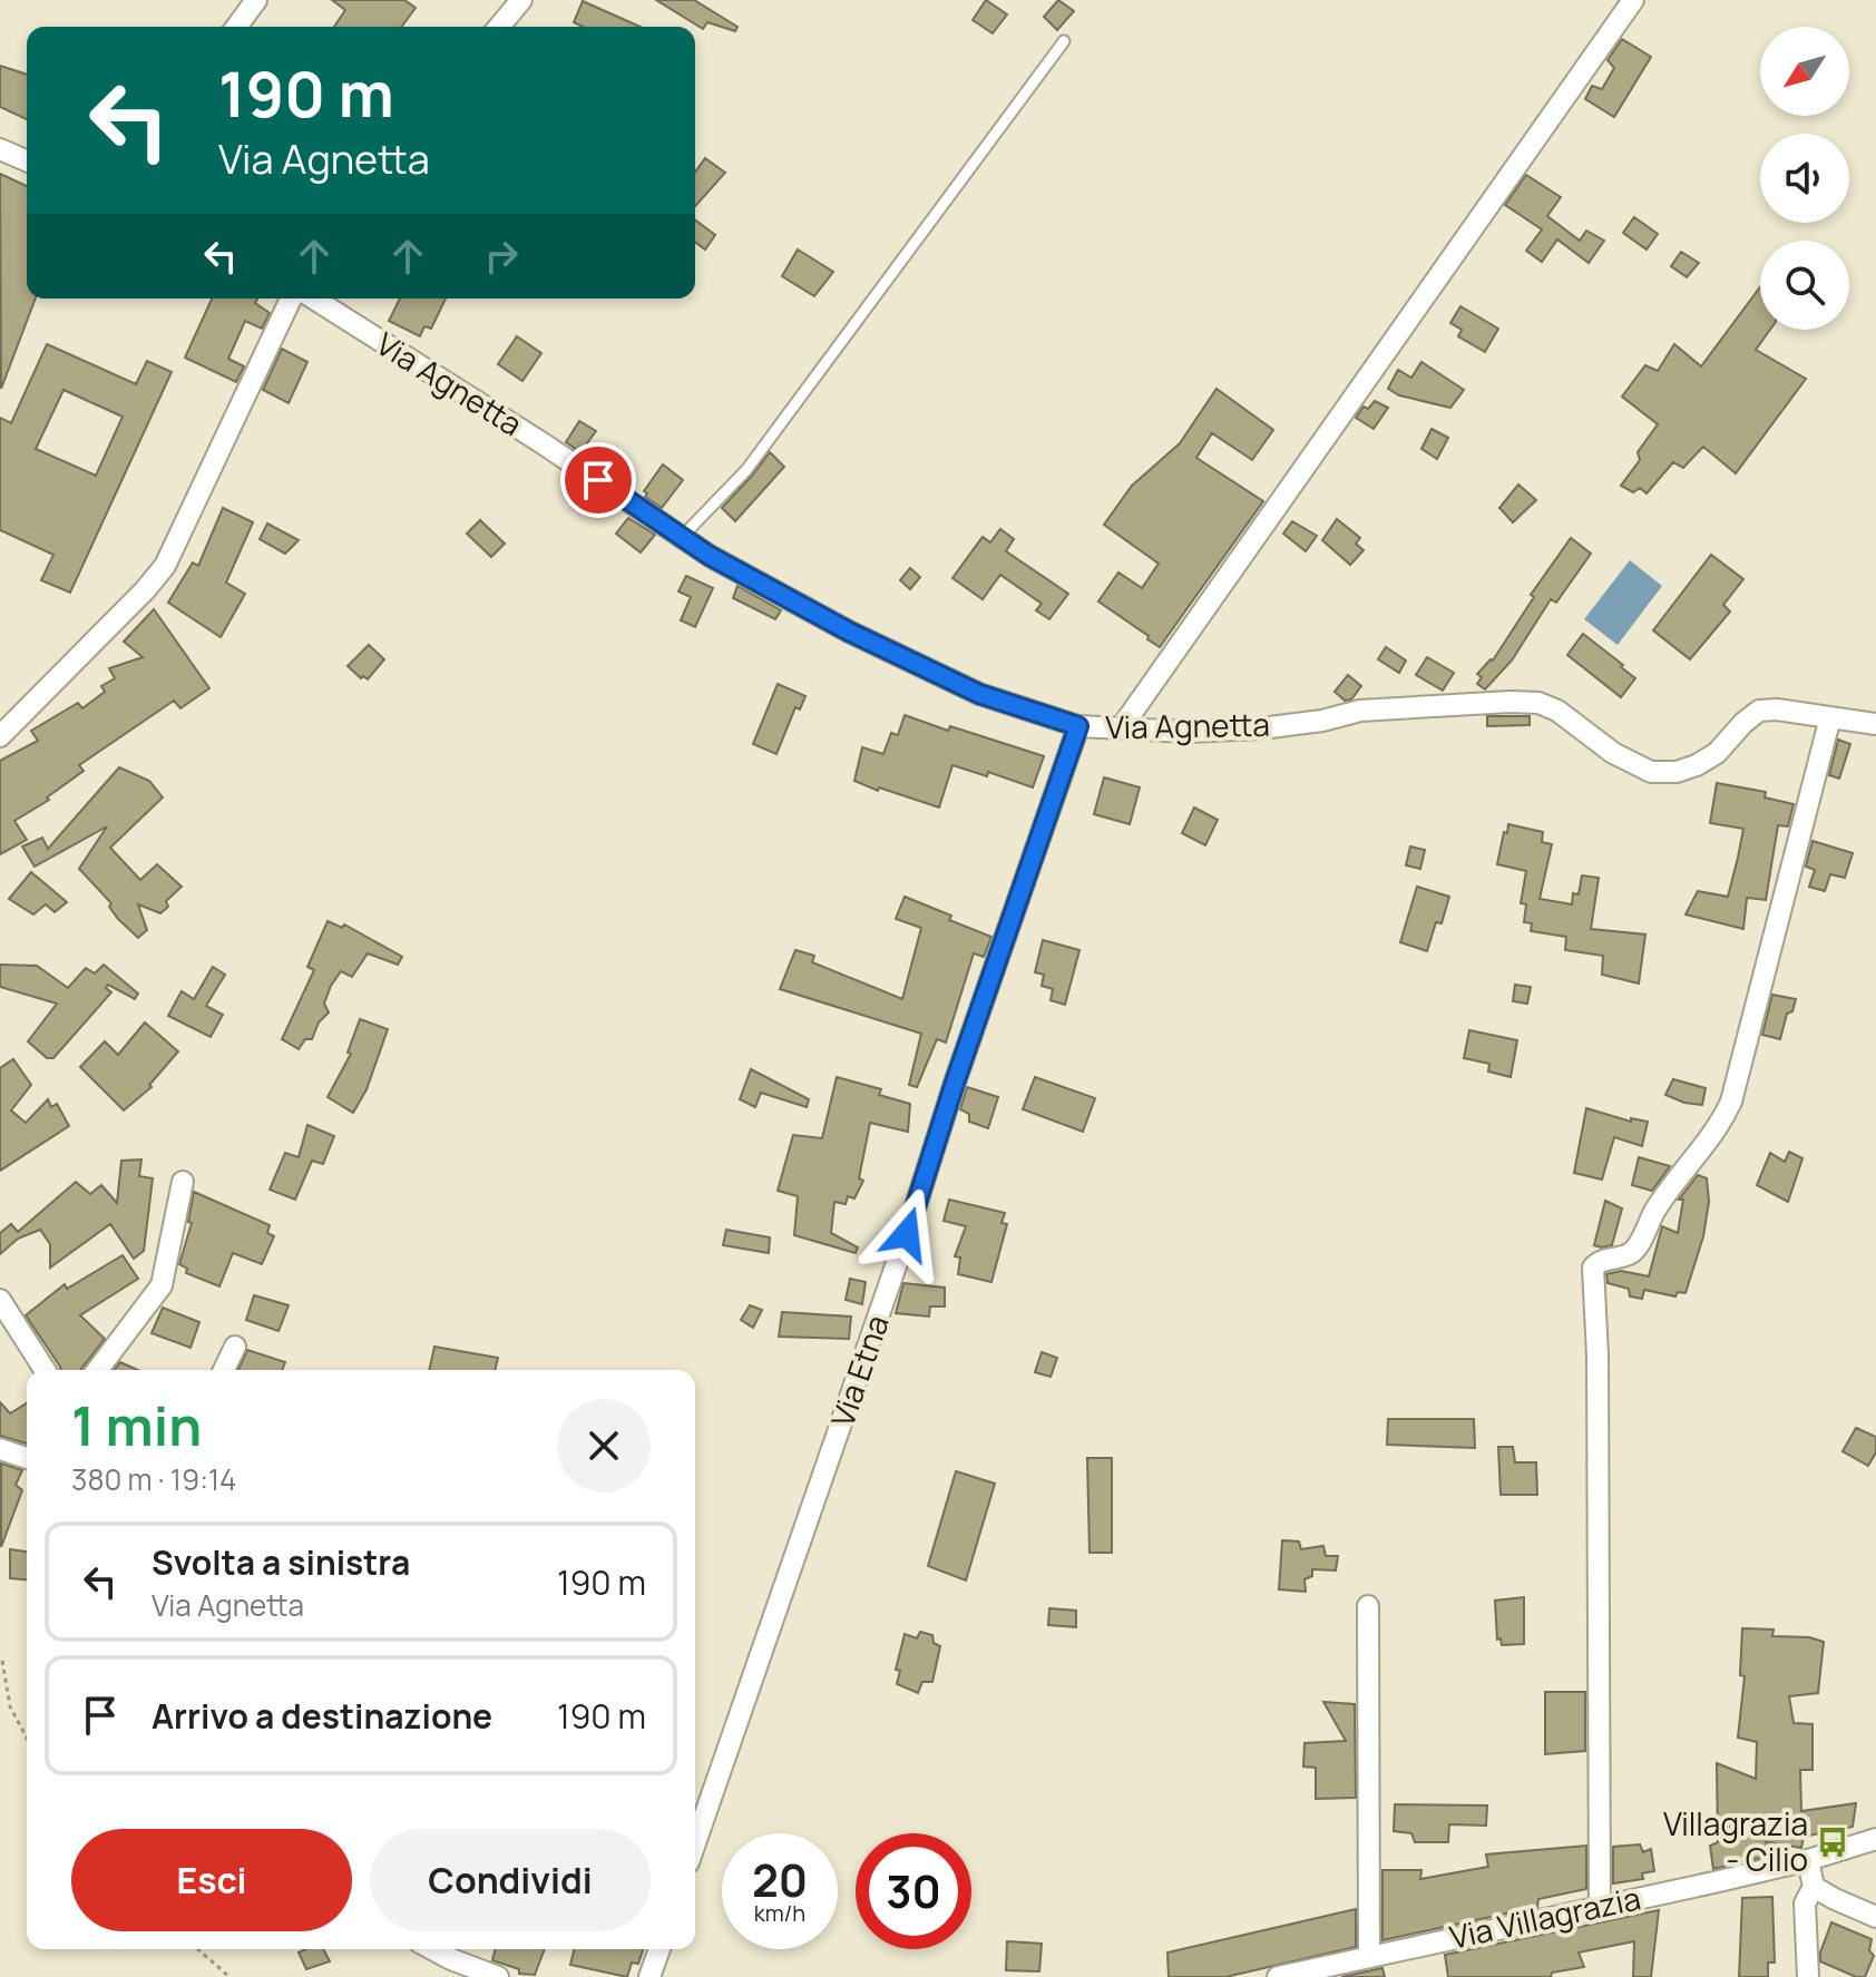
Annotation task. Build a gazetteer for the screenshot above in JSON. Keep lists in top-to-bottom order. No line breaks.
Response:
{"streets":{"street":["Via Agnetta","Via Etna","Via Villagrazia"]},"crossings":[["Via Agnetta","Via Etna"]],"places":{"bus stop":["Villagrazia - Cilio"]},"north":"bottom left","page":{"turn":["190 m","Via Agnetta"],"heading":["1 min","380 m · 19:14"],"list":[{"name":"Svolta a sinistra","note":"Via Agnetta","value":"190 m"},{"name":"Arrivo a destinazione","value":"190 m"}],"buttons":["Esci","Condividi"],"speed":"20 km/h","limit":"30"}}
